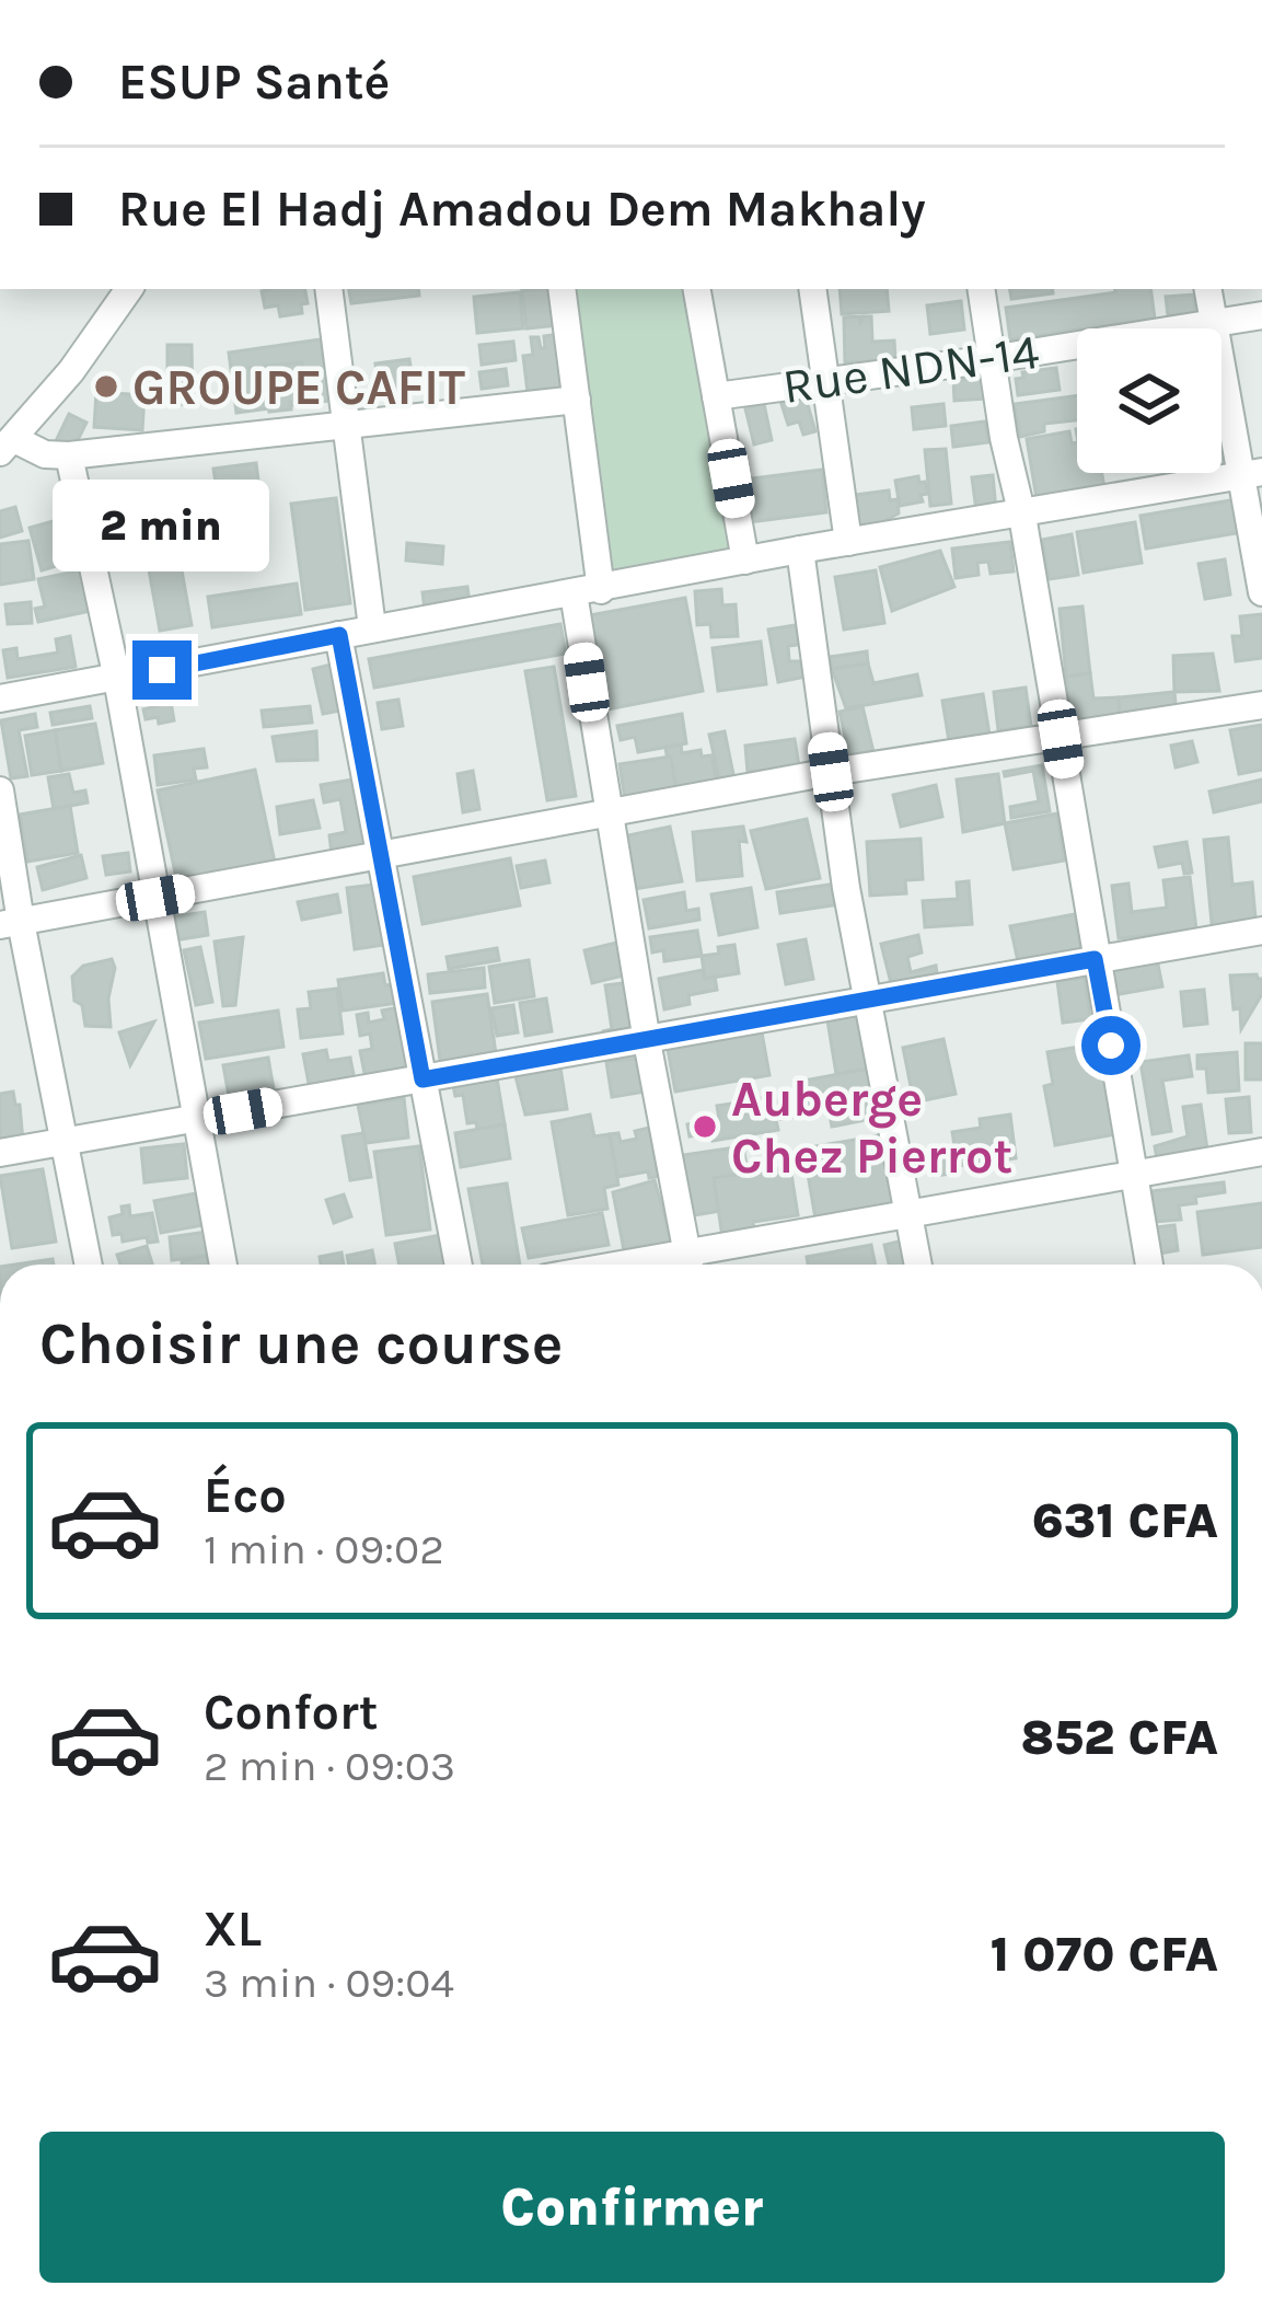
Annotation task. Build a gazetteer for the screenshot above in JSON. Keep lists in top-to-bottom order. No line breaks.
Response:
{"streets":{"street":["Rue NDN-14"]},"places":["GROUPE CAFIT","Auberge Chez Pierrot"],"page":{"banner":["ESUP Santé","Rue El Hadj Amadou Dem Makhaly"],"bubble":"2 min","heading":"Choisir une course","list":[{"name":"Éco","note":"1 min · 09:02","value":"631 CFA"},{"name":"Confort","note":"2 min · 09:03","value":"852 CFA"},{"name":"XL","note":"3 min · 09:04","value":"1 070 CFA"}],"buttons":"Confirmer"}}
